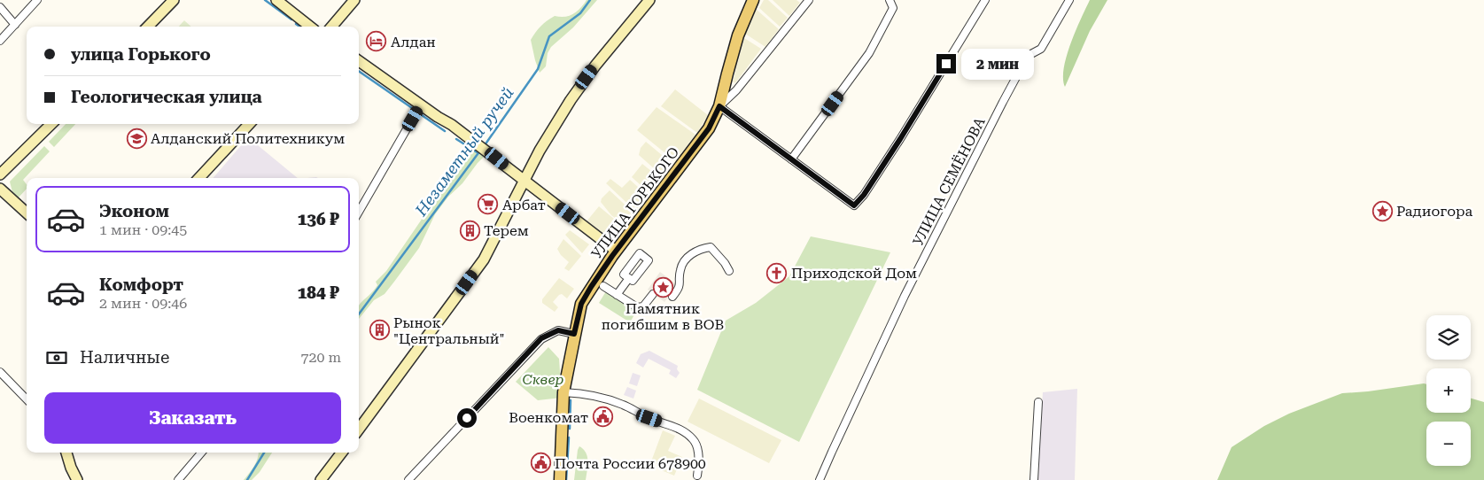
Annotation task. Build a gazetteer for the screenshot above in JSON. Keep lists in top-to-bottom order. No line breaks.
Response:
{"streets":{"main road":["УЛИЦА ГОРЬКОГО"],"street":["УЛИЦА СЕМЁНОВА"]},"water":["Незаметный ручей"],"parks":["Сквер"],"places":{"hotel":["Алдан"],"school or university":["Алданский Политехникум"],"supermarket":["Арбат"],"place":["Радиогора","Памятник погибшим в ВОВ"],"building":["Терем","Рынок \"Центральный\""],"church":["Приходской Дом"],"public building":["Военкомат","Почта России 678900"]},"page":{"banner":["улица Горького","Геологическая улица"],"bubble":"2 мин","list":[{"name":"Эконом","note":"1 мин · 09:45","value":"136 ₽"},{"name":"Комфорт","note":"2 мин · 09:46","value":"184 ₽"}],"map_buttons":["+","−"],"pay":["Наличные","720 m"],"buttons":"Заказать"}}
